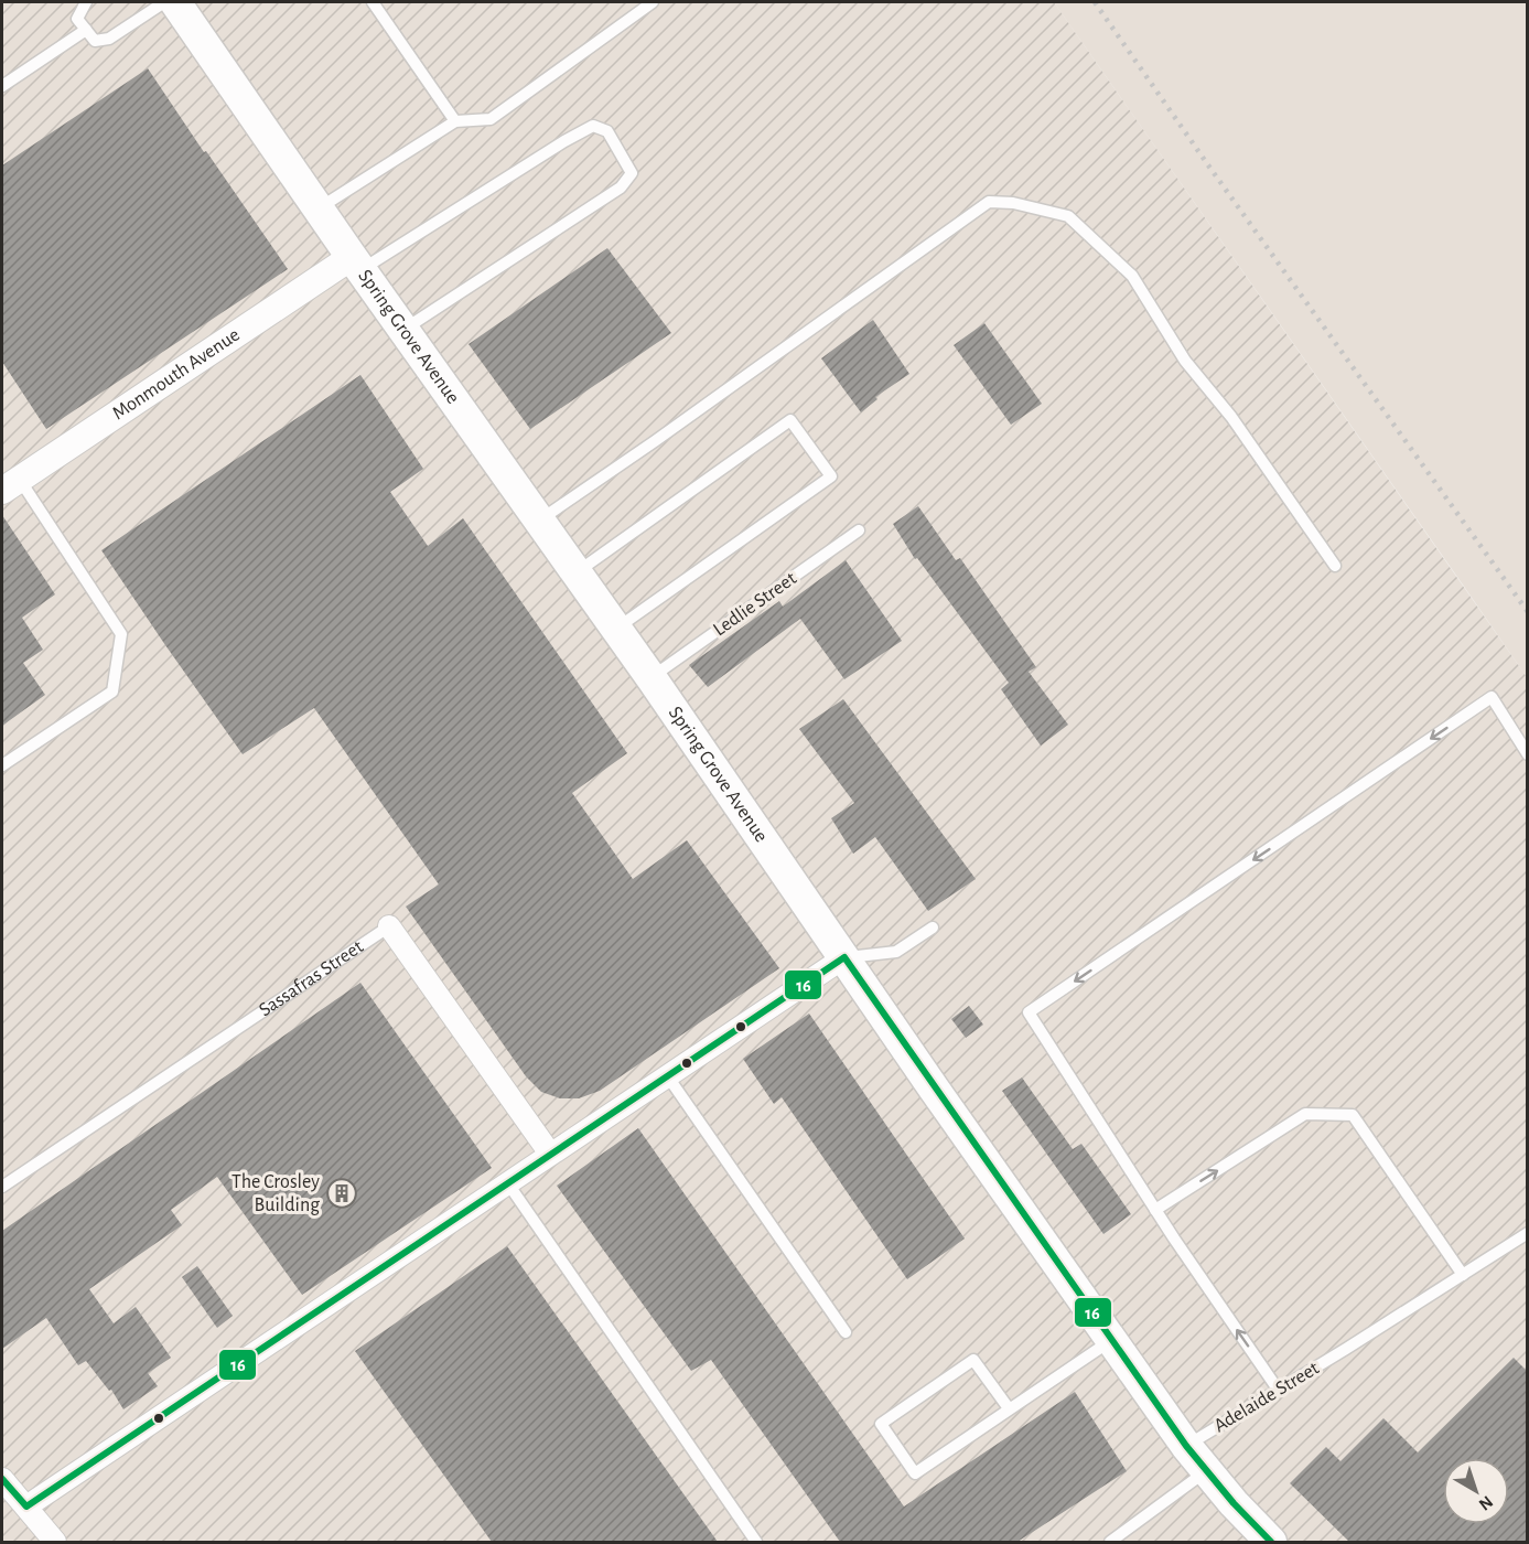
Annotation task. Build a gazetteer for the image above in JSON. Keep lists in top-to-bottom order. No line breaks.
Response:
{"streets":{"main road":["Spring Grove Avenue"],"street":["Monmouth Avenue","Sassafras Street"],"lane":["Ledlie Street","Adelaide Street"]},"crossings":[["Spring Grove Avenue","Monmouth Avenue"],["Spring Grove Avenue","Ledlie Street"],["Spring Grove Avenue","Adelaide Street"]],"places":{"building":["The Crosley Building"]},"lines":["transit line 16"],"north":"bottom right"}
